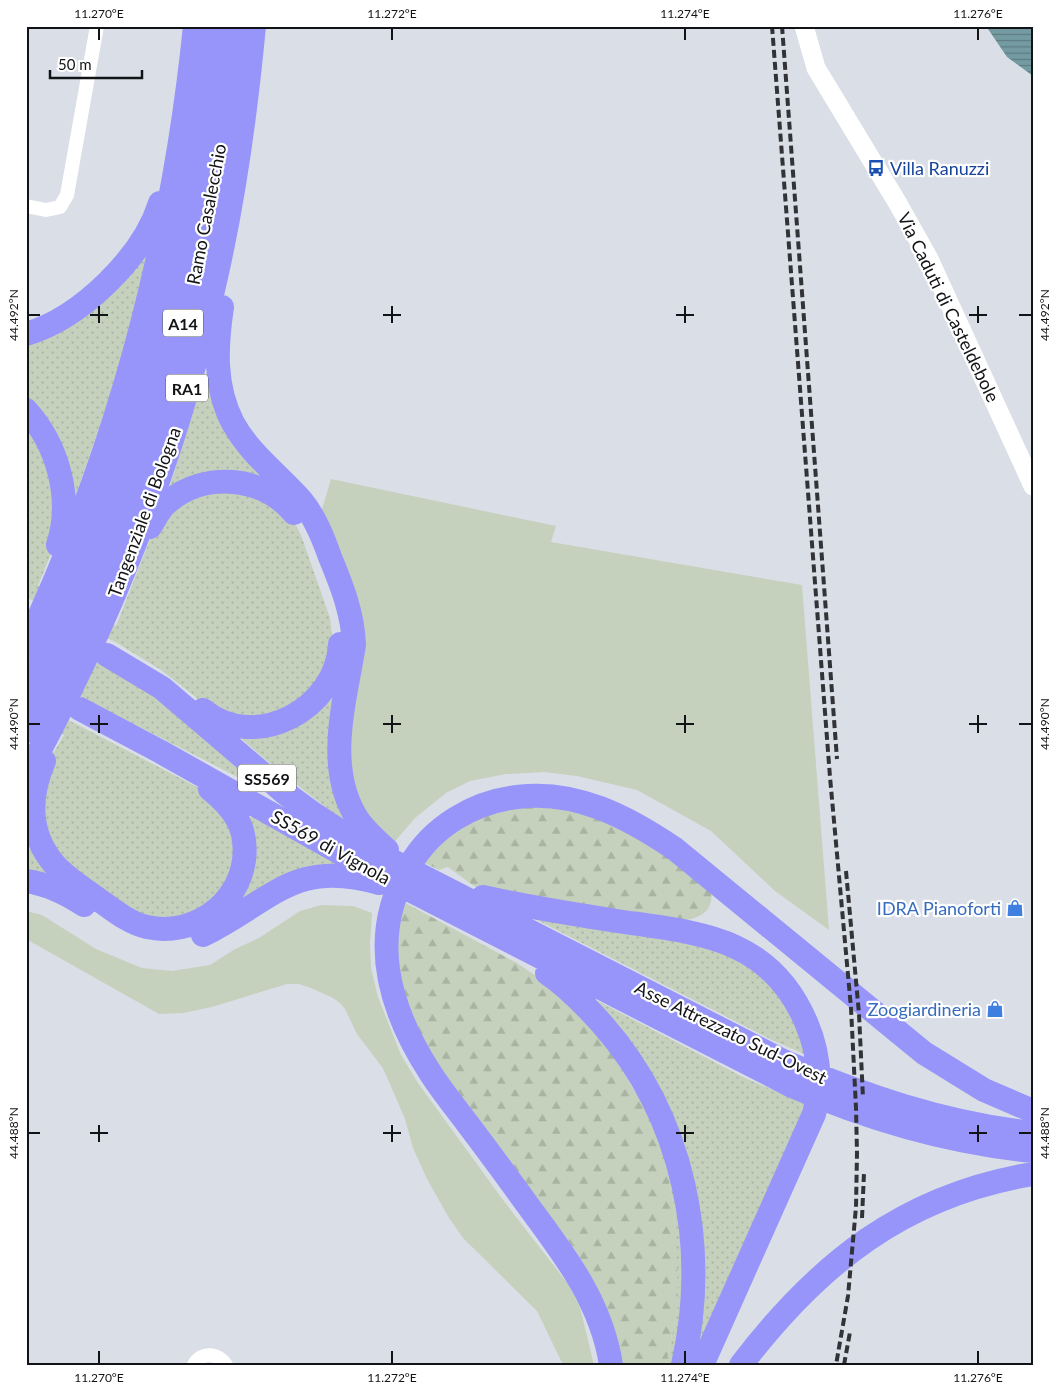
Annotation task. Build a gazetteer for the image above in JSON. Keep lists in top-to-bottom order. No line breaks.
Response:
{"streets":{"highway":["Ramo Casalecchio","A14","RA1","Tangenziale di Bologna","SS569","SS569 di Vignola","Asse Attrezzato Sud-Ovest"],"main road":["Via Caduti di Casteldebole"]},"crossings":[["Ramo Casalecchio","Tangenziale di Bologna"],["Tangenziale di Bologna","SS569 di Vignola"],["SS569 di Vignola","Asse Attrezzato Sud-Ovest"]],"places":{"bus stop":["Villa Ranuzzi"],"shop":["IDRA Pianoforti","Zoogiardineria"]},"scale_bar":"50 m","coordinates":["11.270°E","11.272°E","11.274°E","11.276°E","44.492°N","44.490°N","44.488°N"]}
